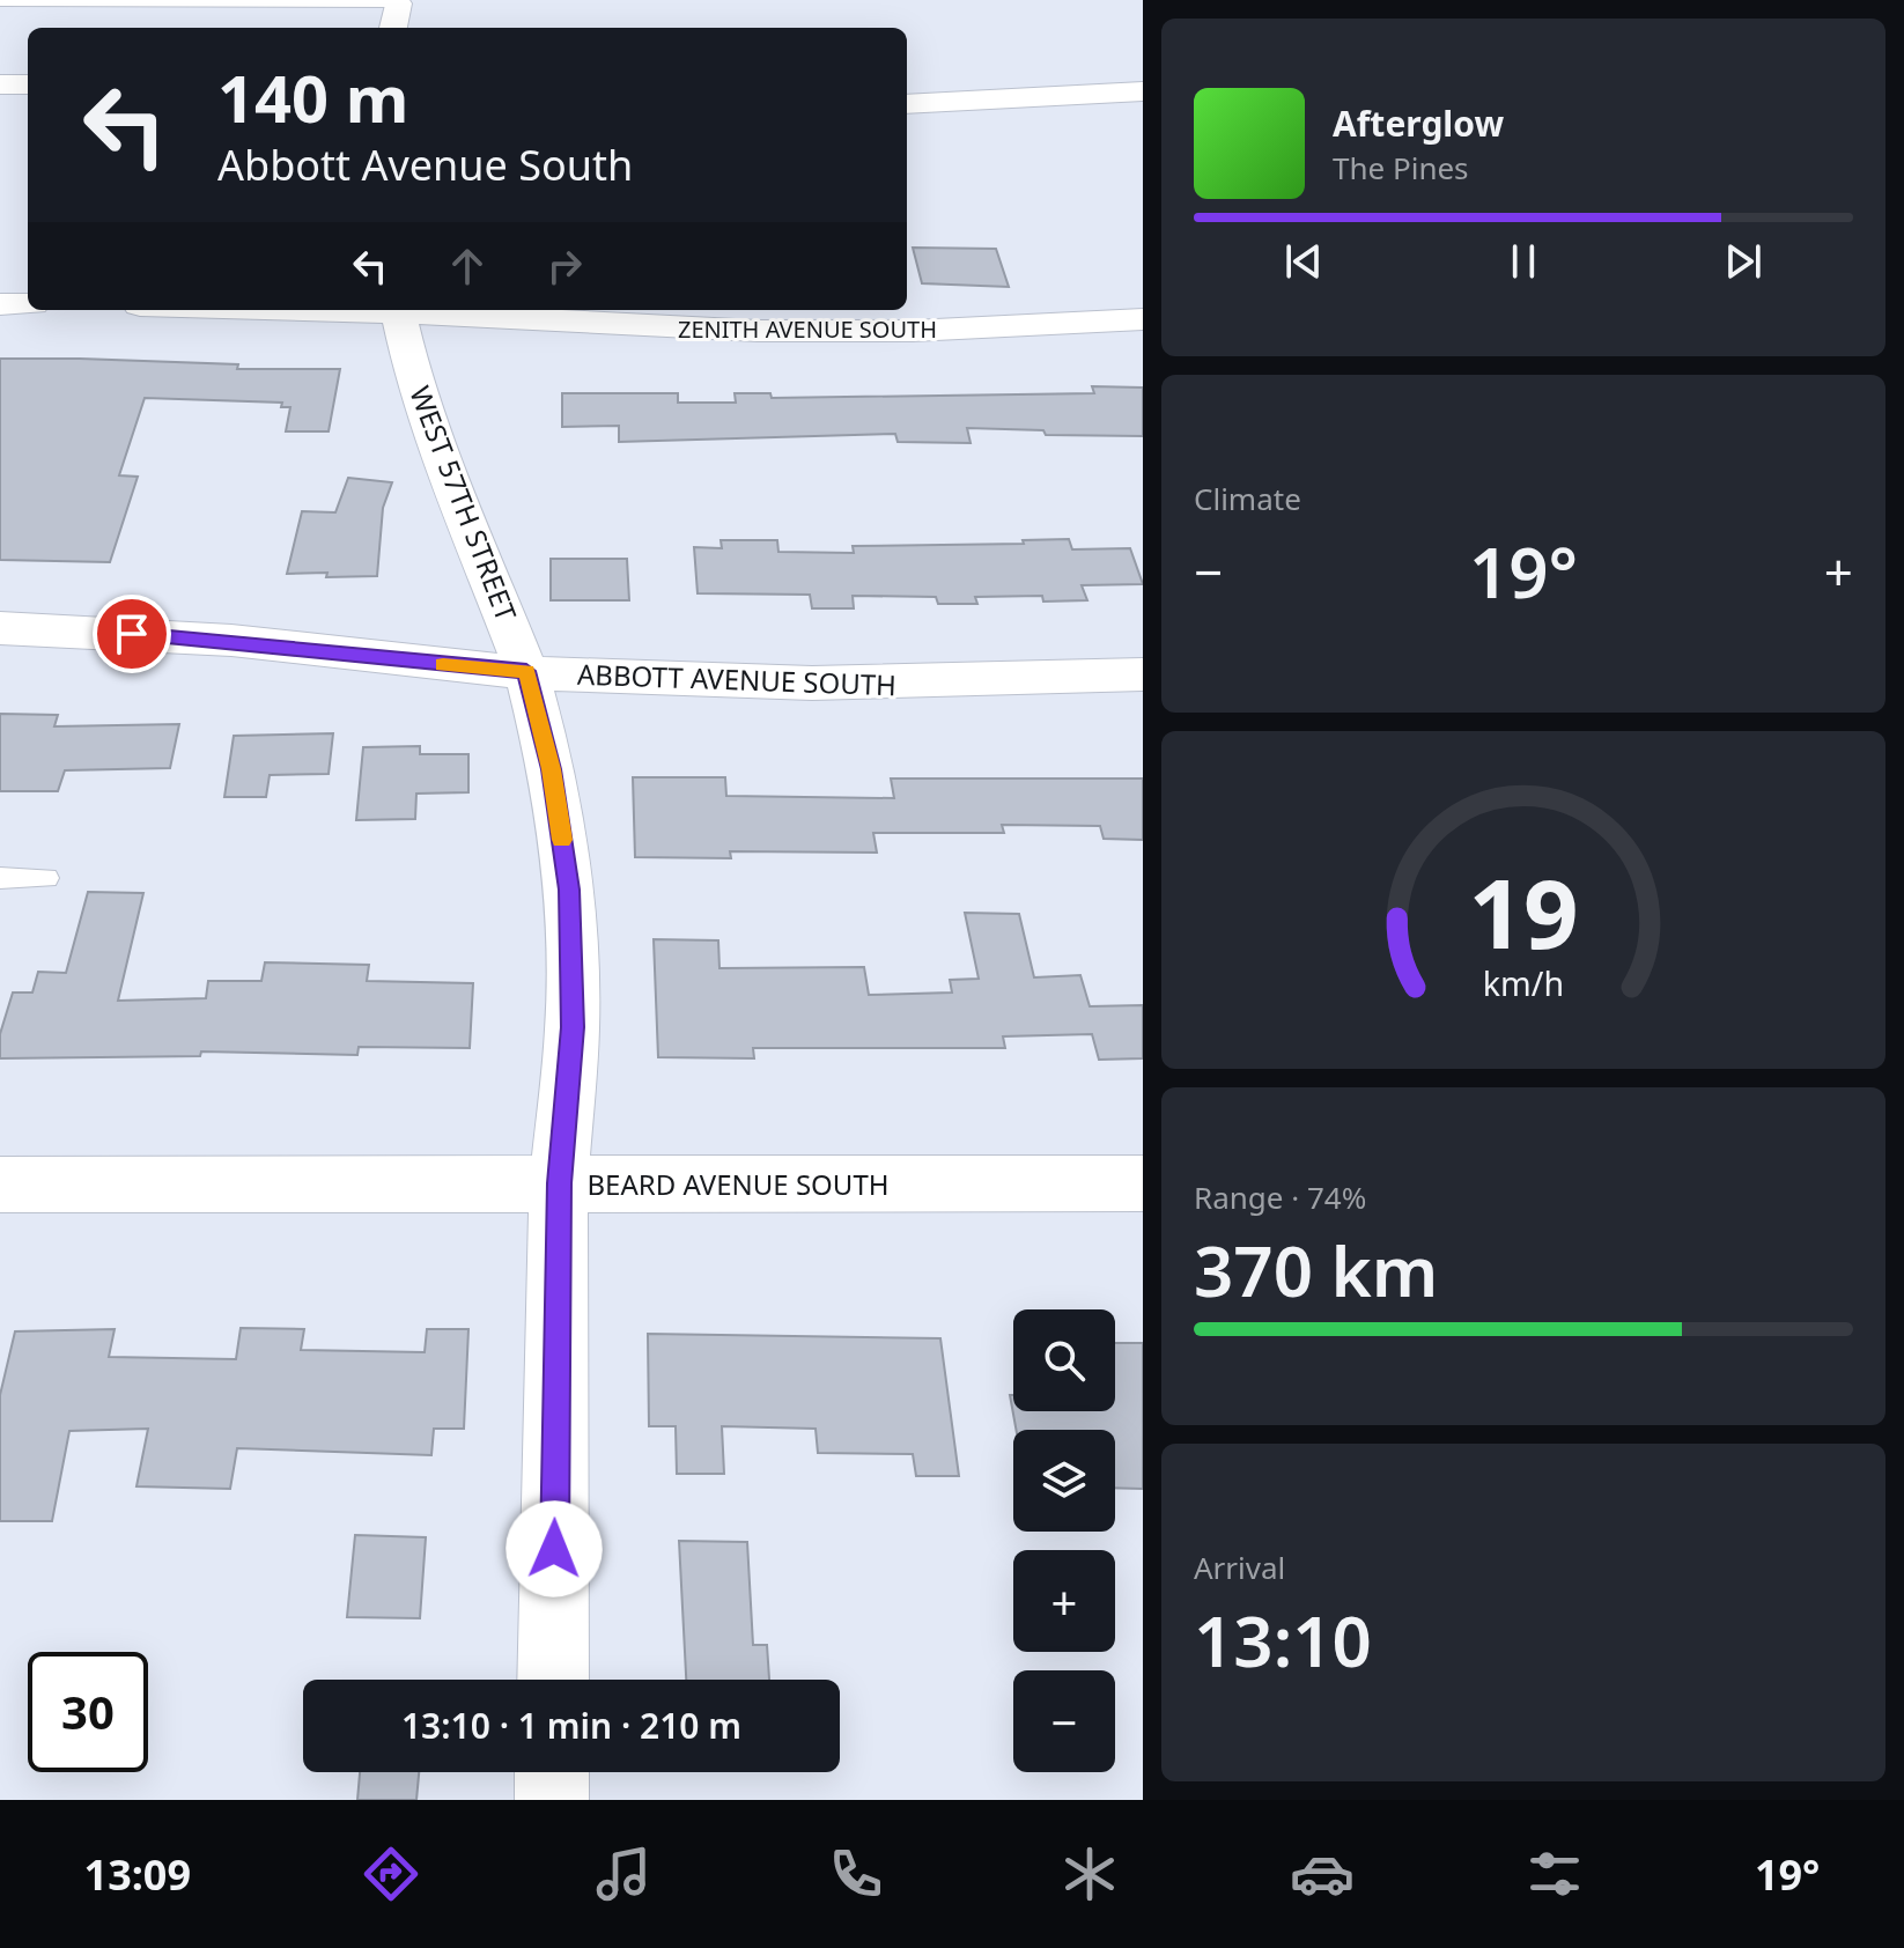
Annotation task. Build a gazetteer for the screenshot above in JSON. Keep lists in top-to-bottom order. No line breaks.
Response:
{"streets":{"street":["ZENITH AVENUE SOUTH","WEST 57TH STREET","ABBOTT AVENUE SOUTH","BEARD AVENUE SOUTH"]},"crossings":[["WEST 57TH STREET","ABBOTT AVENUE SOUTH"],["WEST 57TH STREET","BEARD AVENUE SOUTH"]],"page":{"turn":["140 m","Abbott Avenue South"],"song":["Afterglow","The Pines"],"tile":["Climate",["Range · 74%","370 km"],["Arrival","13:10"]],"heat":["−","19°","+"],"map_buttons":["+","−"],"limit":"30","trip":"13:10 · 1 min · 210 m","tabs":["13:09","19°"],"gauge":["19","km/h"]}}
